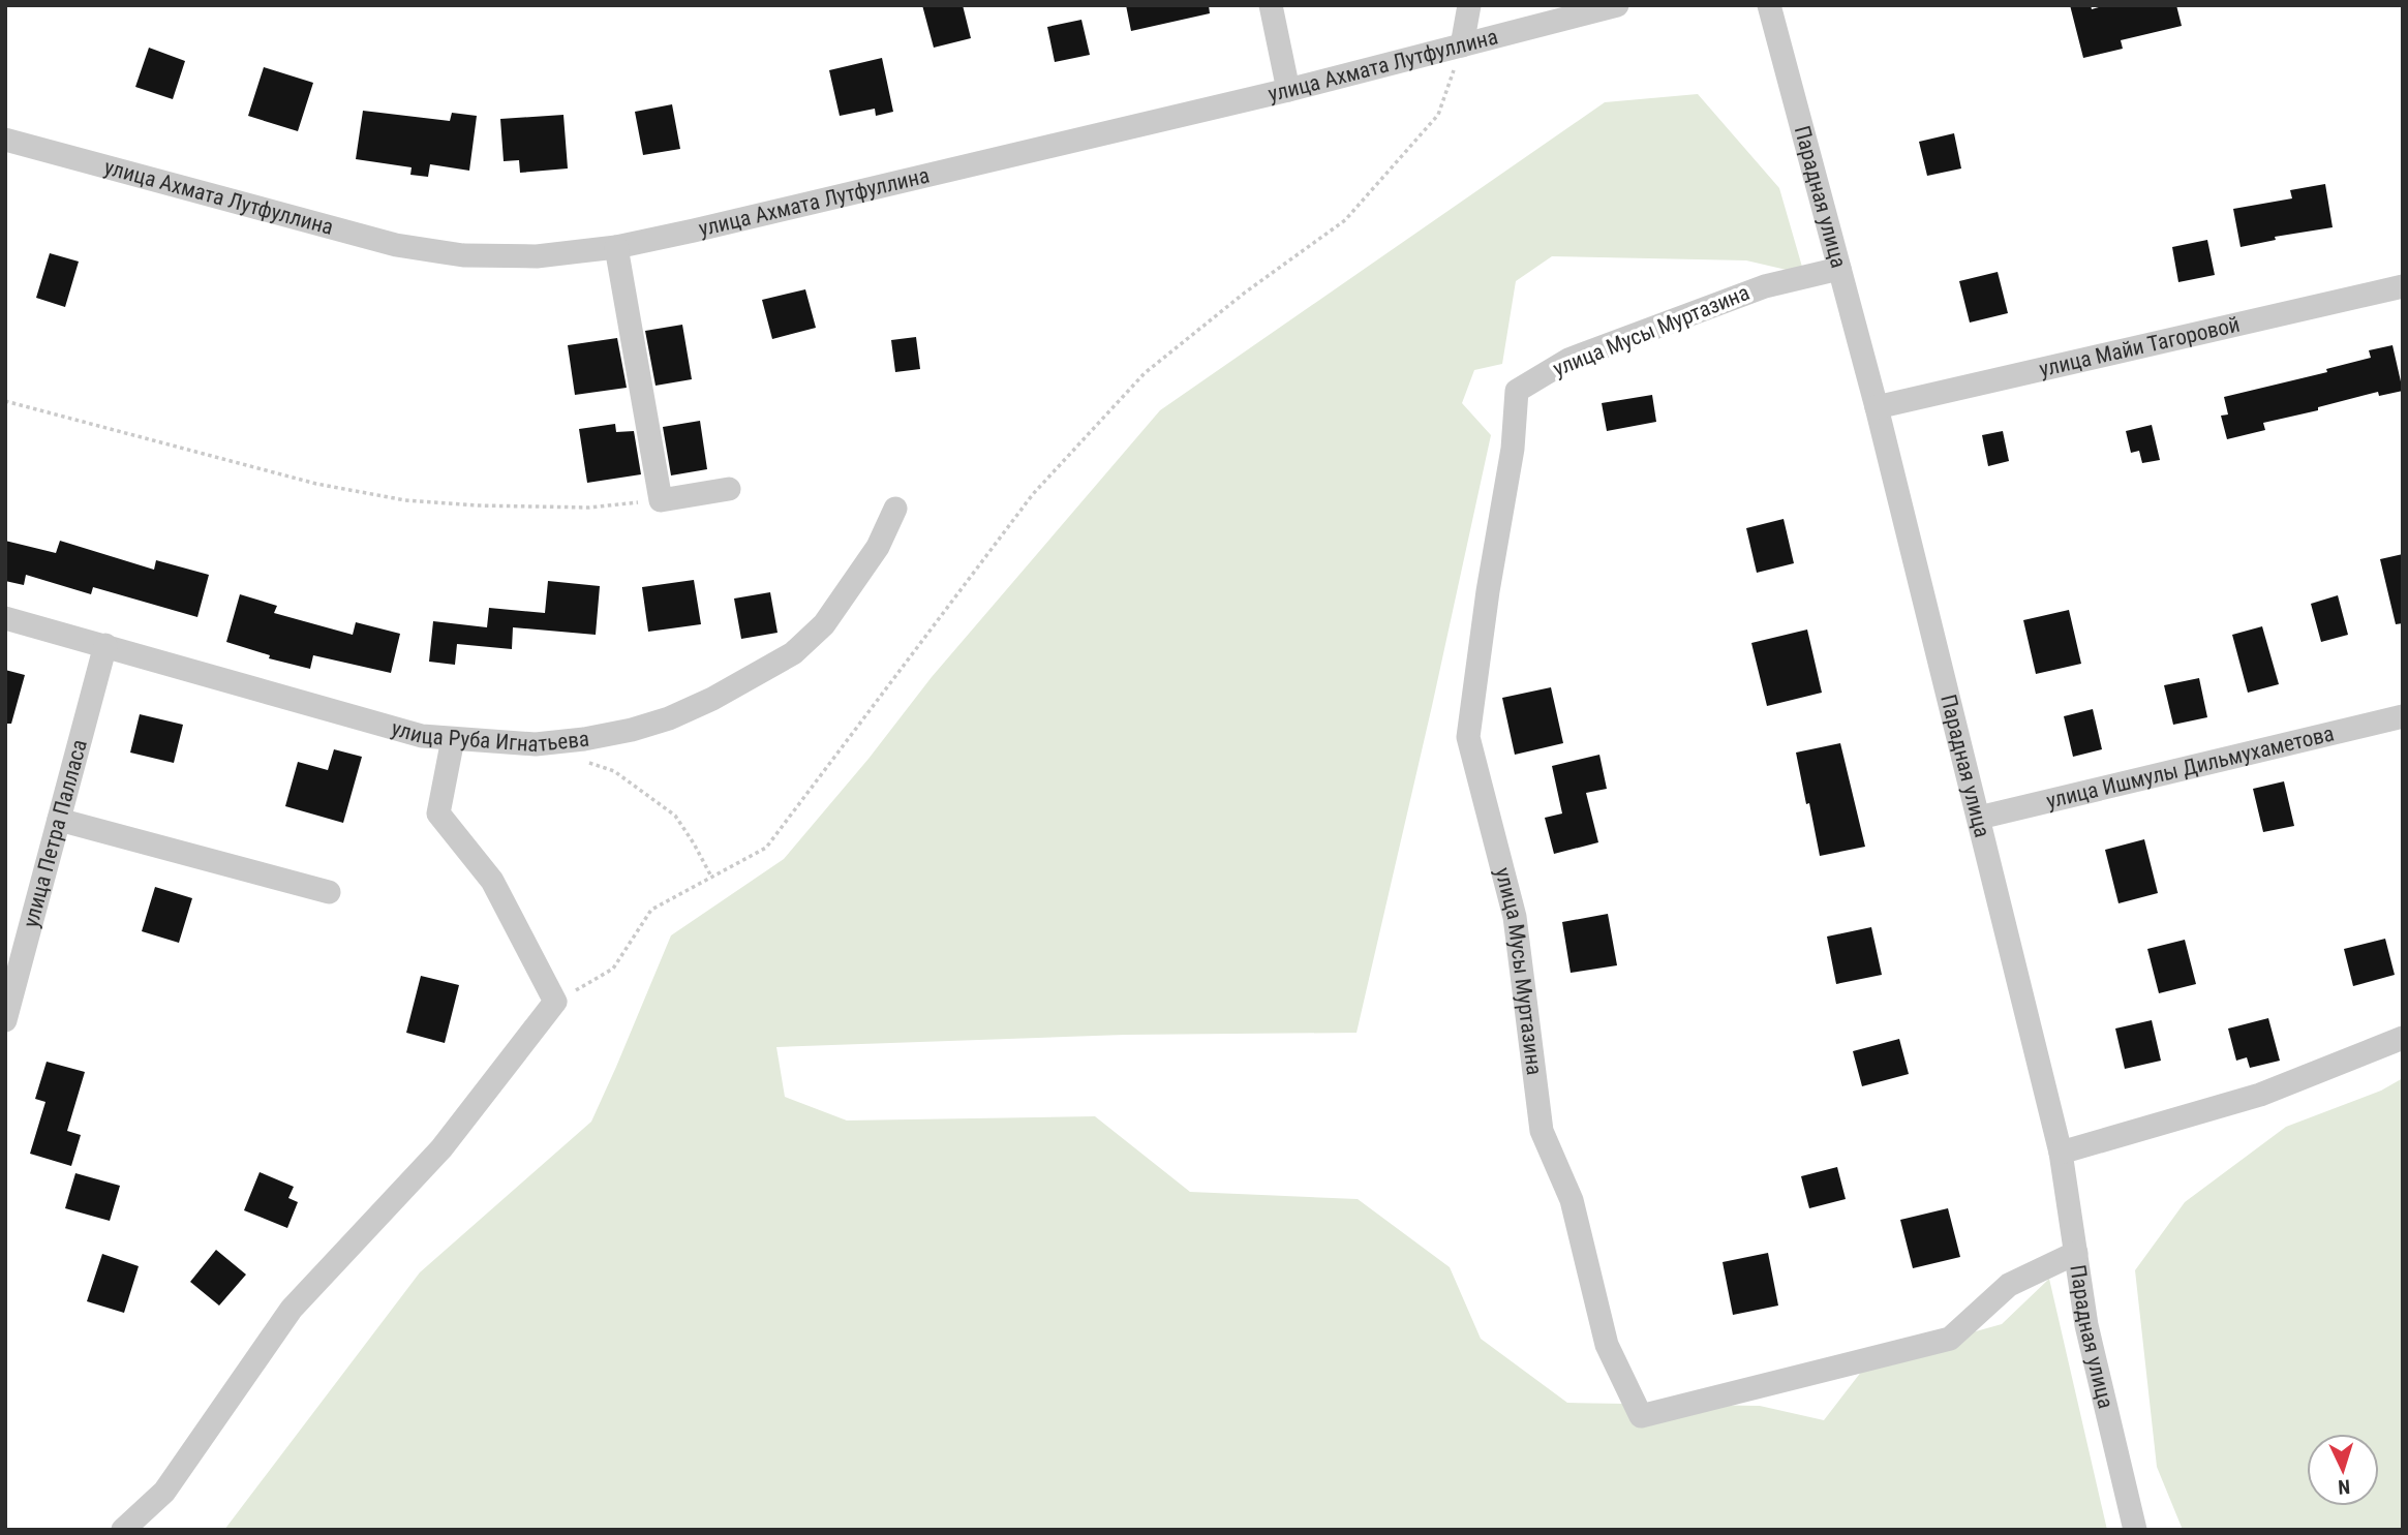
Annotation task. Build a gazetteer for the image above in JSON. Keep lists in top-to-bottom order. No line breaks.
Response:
{"streets":{"street":["улица Ахмата Лутфуллина","Парадная улица","улица Мусы Муртазина","улица Майи Тагоровой","улица Руба Игнатьева","улица Ишмулы Дильмухаметова","улица Петра Палласа"]},"crossings":[["Парадная улица","улица Мусы Муртазина"],["Парадная улица","улица Майи Тагоровой"],["Парадная улица","улица Ишмулы Дильмухаметова"],["улица Руба Игнатьева","улица Петра Палласа"]],"north":"bottom"}
